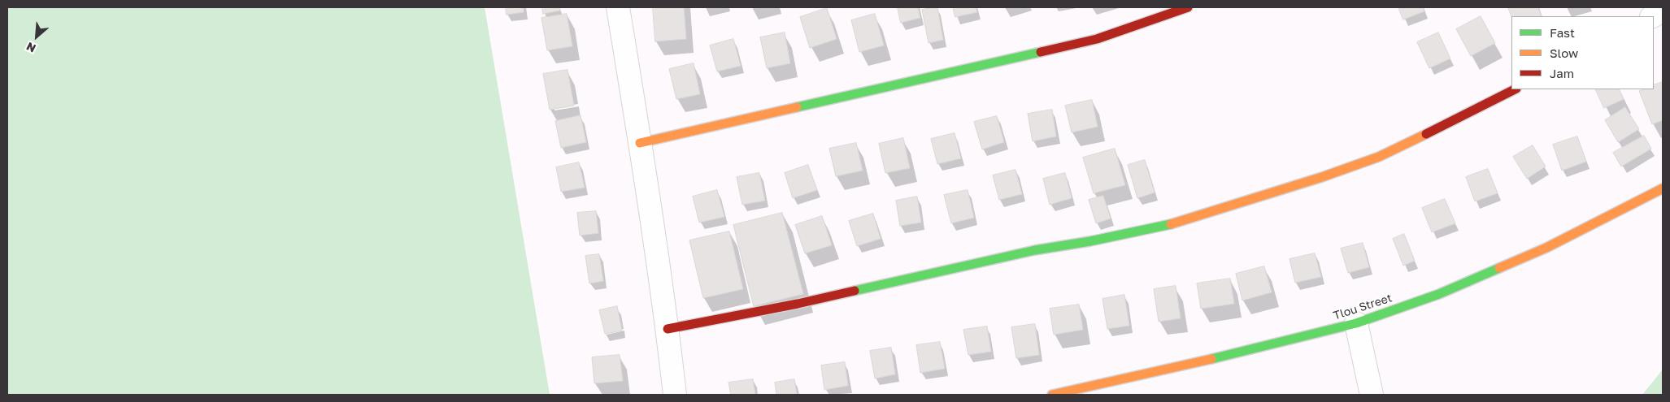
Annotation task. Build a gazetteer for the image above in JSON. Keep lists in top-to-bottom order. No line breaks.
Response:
{"streets":{"street":["Tlou Street"]},"legend":["Fast","Slow","Jam"],"north":"bottom left"}
